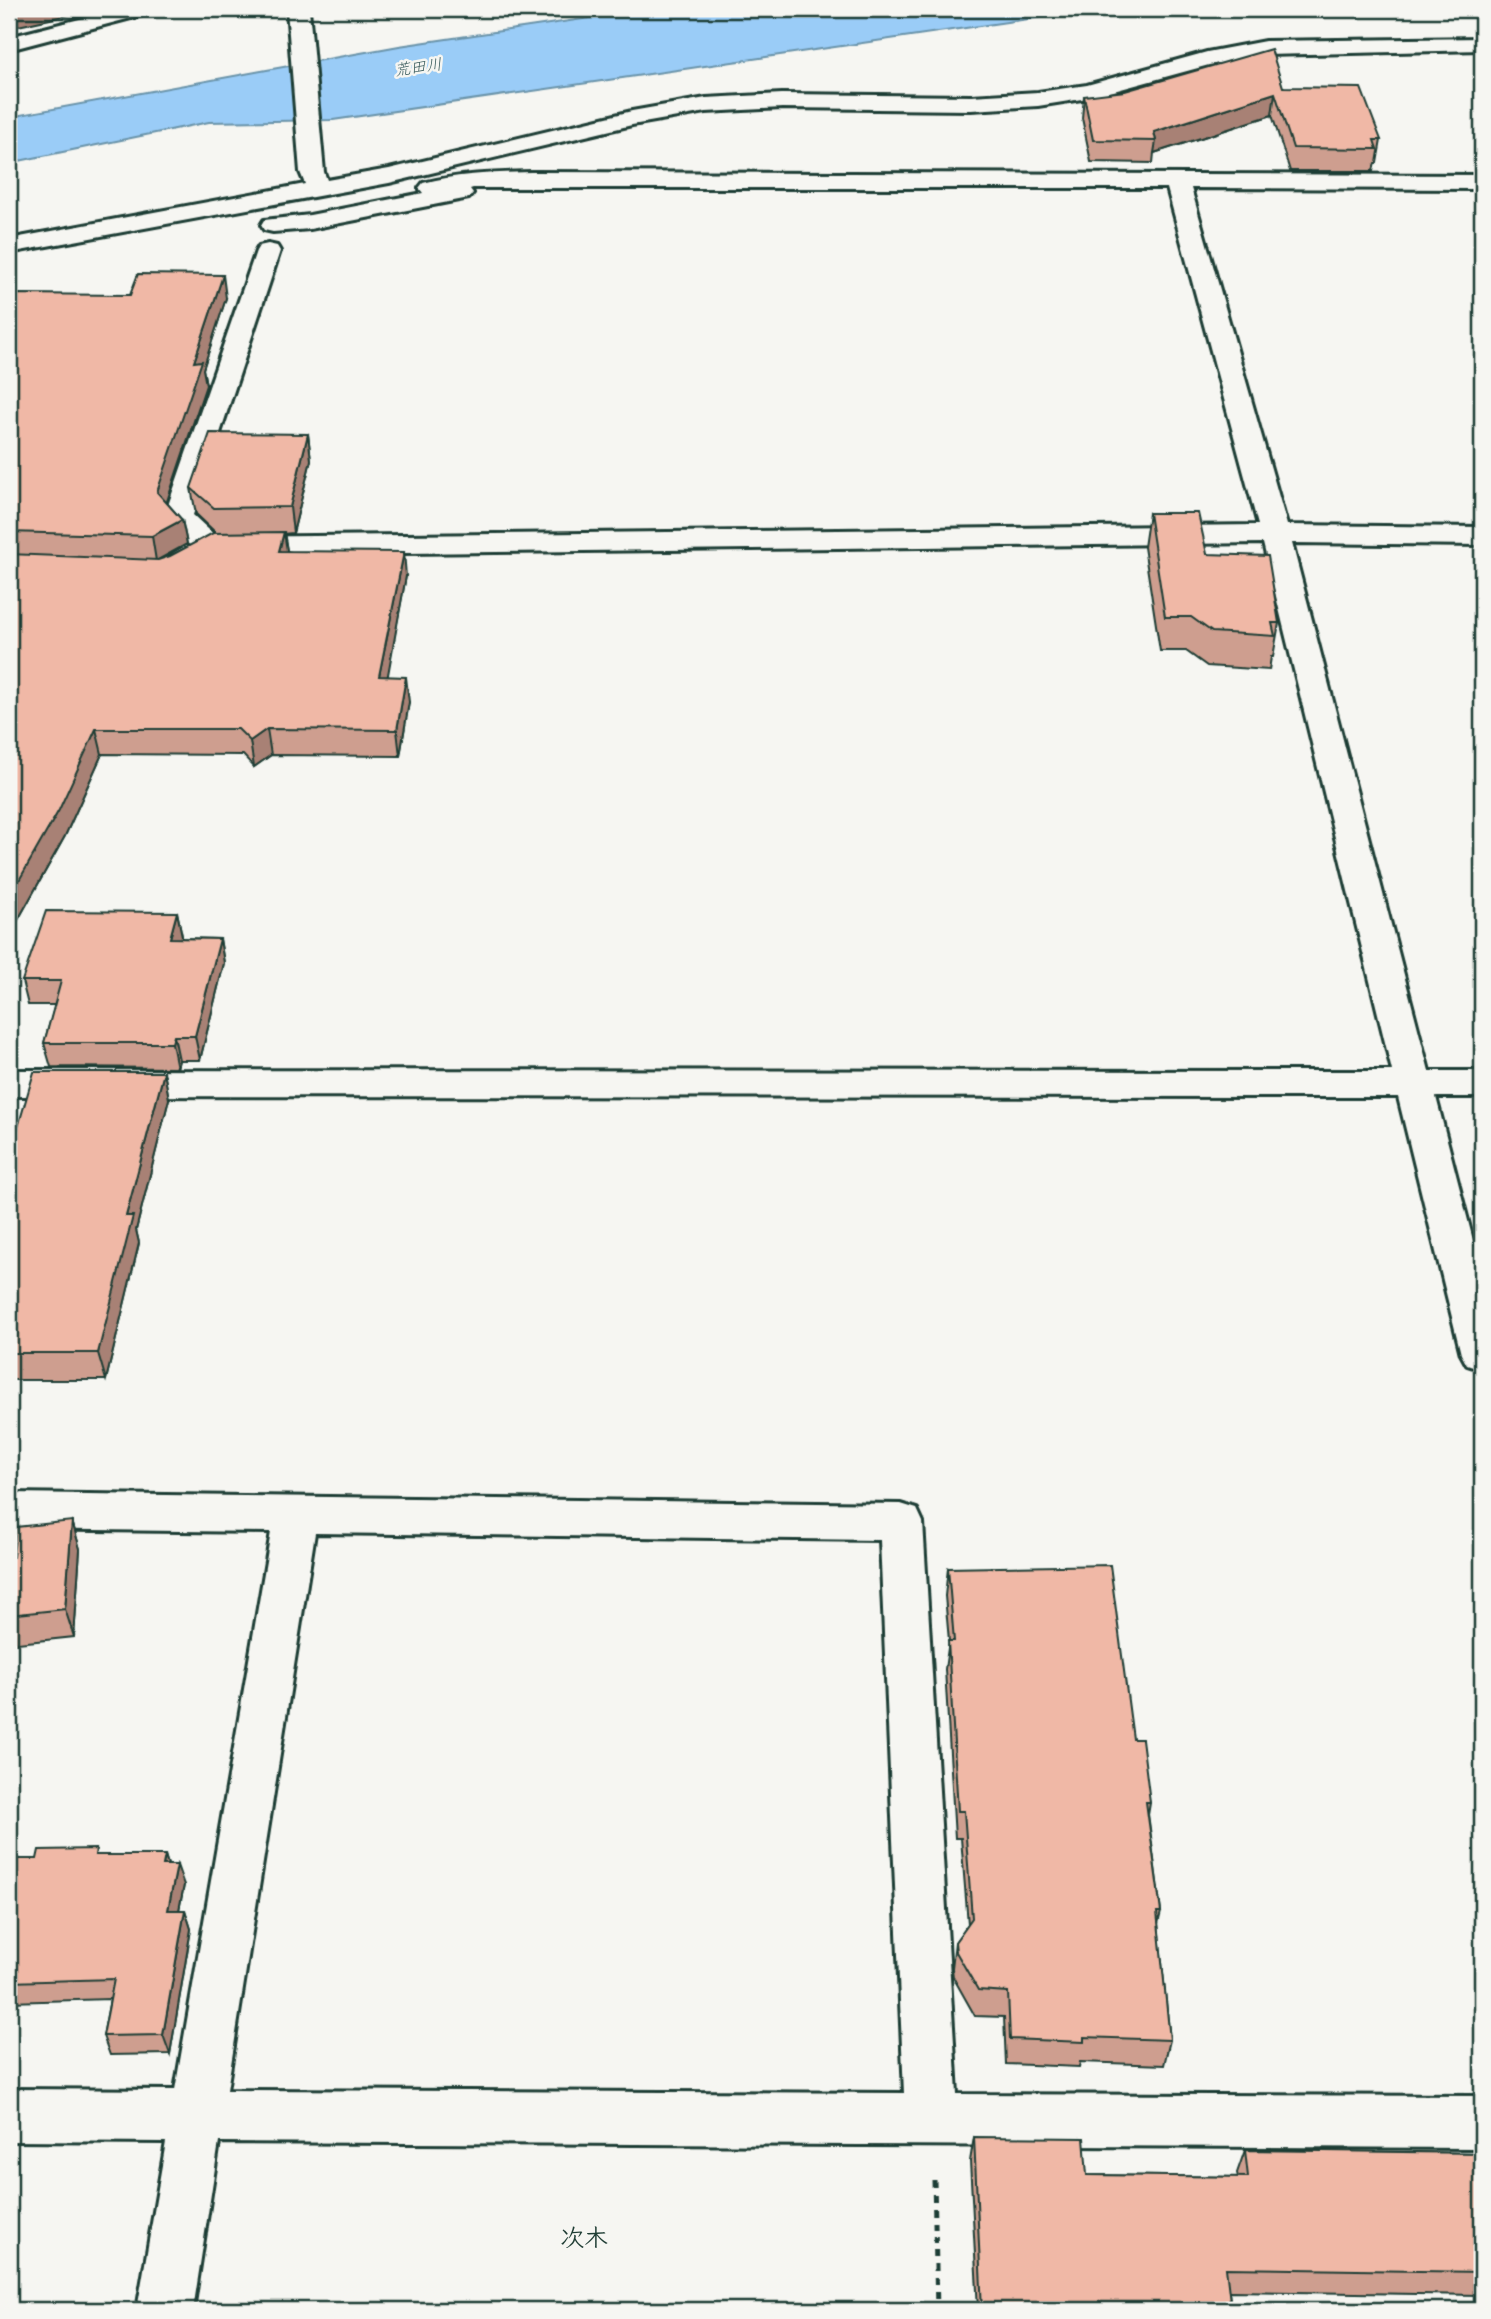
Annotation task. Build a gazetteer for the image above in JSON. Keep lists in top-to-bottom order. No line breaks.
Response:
{"districts":["次木"],"water":["荒田川"]}
